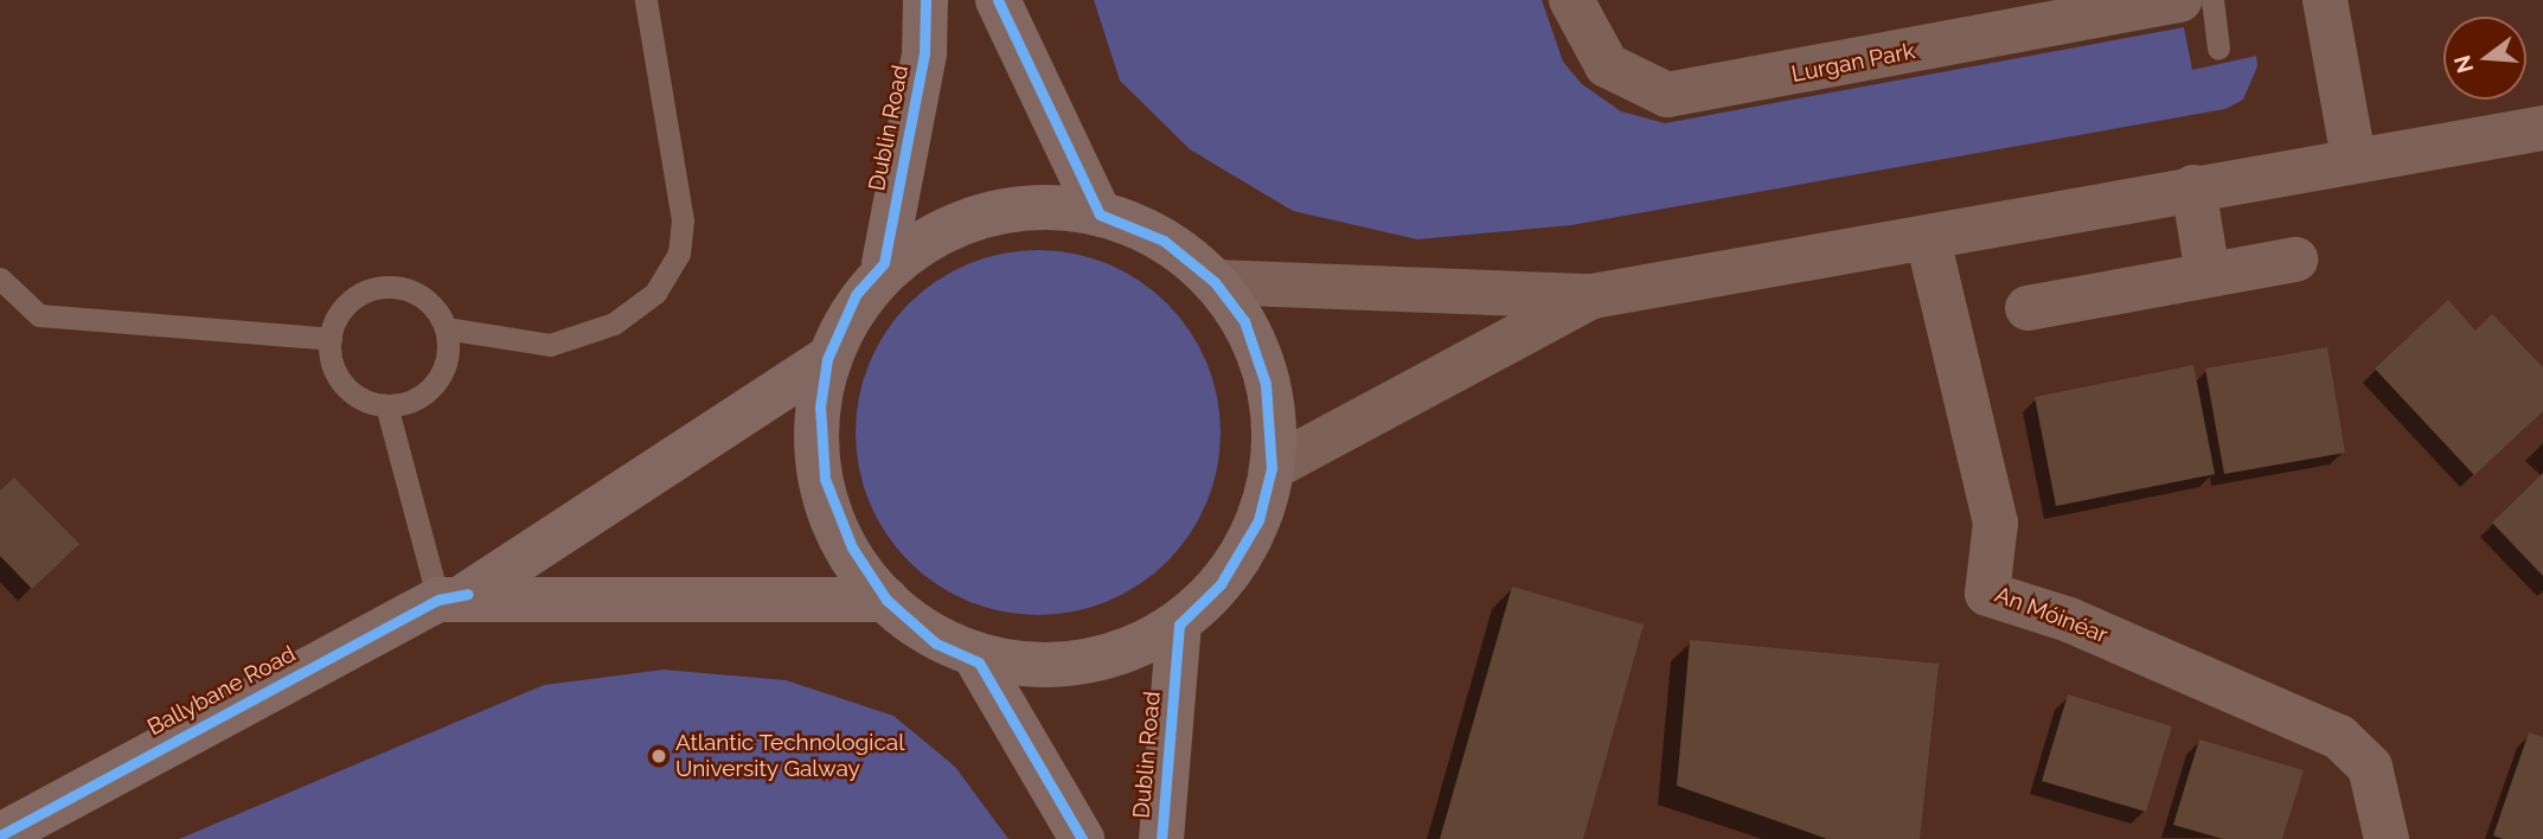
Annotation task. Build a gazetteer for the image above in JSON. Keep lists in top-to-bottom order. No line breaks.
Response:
{"streets":{"main road":["Dublin Road","Ballybane Road"],"street":["Lurgan Park","An Móinéar"]},"places":["Atlantic Technological University Galway"],"north":"left"}
